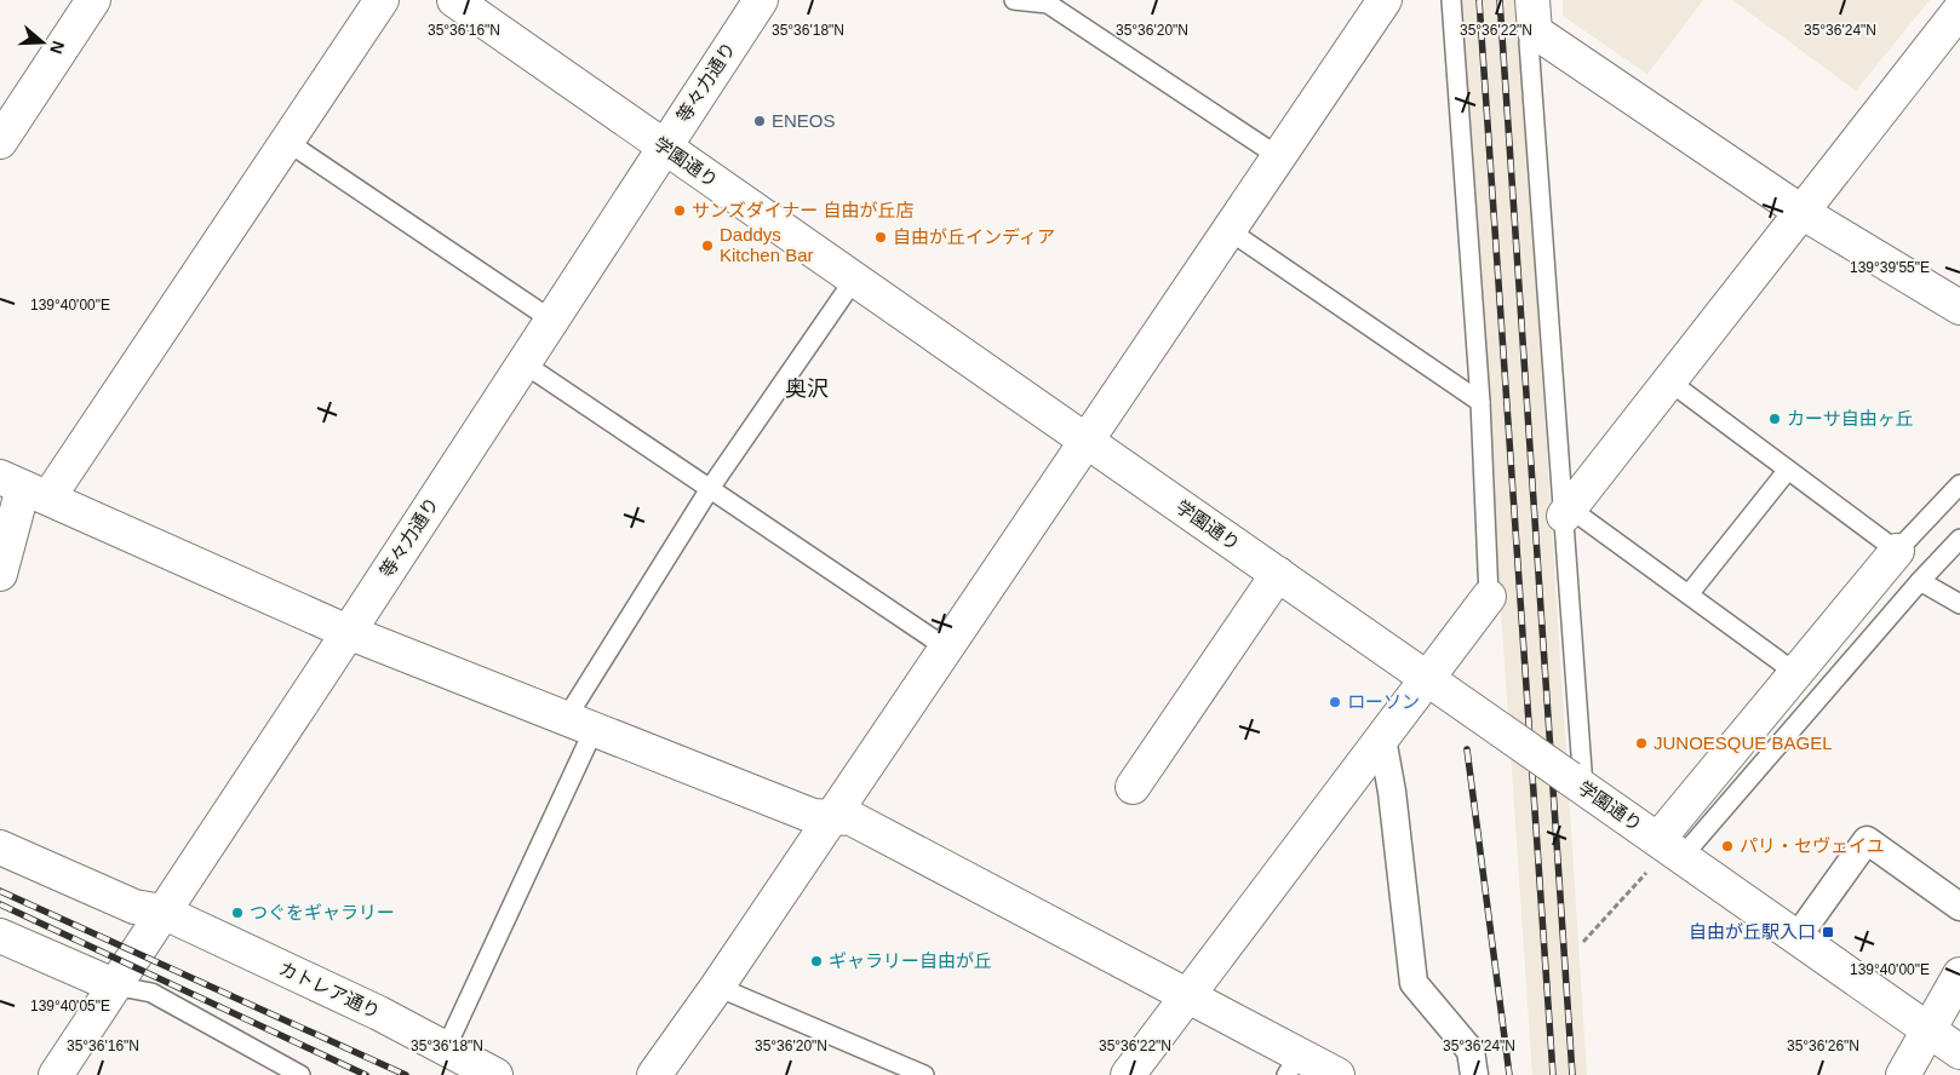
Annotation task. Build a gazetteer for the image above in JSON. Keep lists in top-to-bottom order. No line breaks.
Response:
{"streets":{"street":["等々力通り","学園通り","カトレア通り"]},"crossings":[["等々力通り","学園通り"],["等々力通り","カトレア通り"]],"districts":["奥沢"],"places":{"other":["ENEOS","サンズダイナー 自由が丘店","自由が丘インディア","Daddys Kitchen Bar","カーサ自由ヶ丘","ローソン","JUNOESQUE BAGEL","パリ・セヴェイユ","つぐをギャラリー","ギャラリー自由が丘"],"transit":["自由が丘駅入口"]},"north":"right","coordinates":["35°36'16\"N","35°36'18\"N","35°36'20\"N","35°36'22\"N","35°36'24\"N","139°39'55\"E","139°40'00\"E","139°40'05\"E","35°36'26\"N"]}
